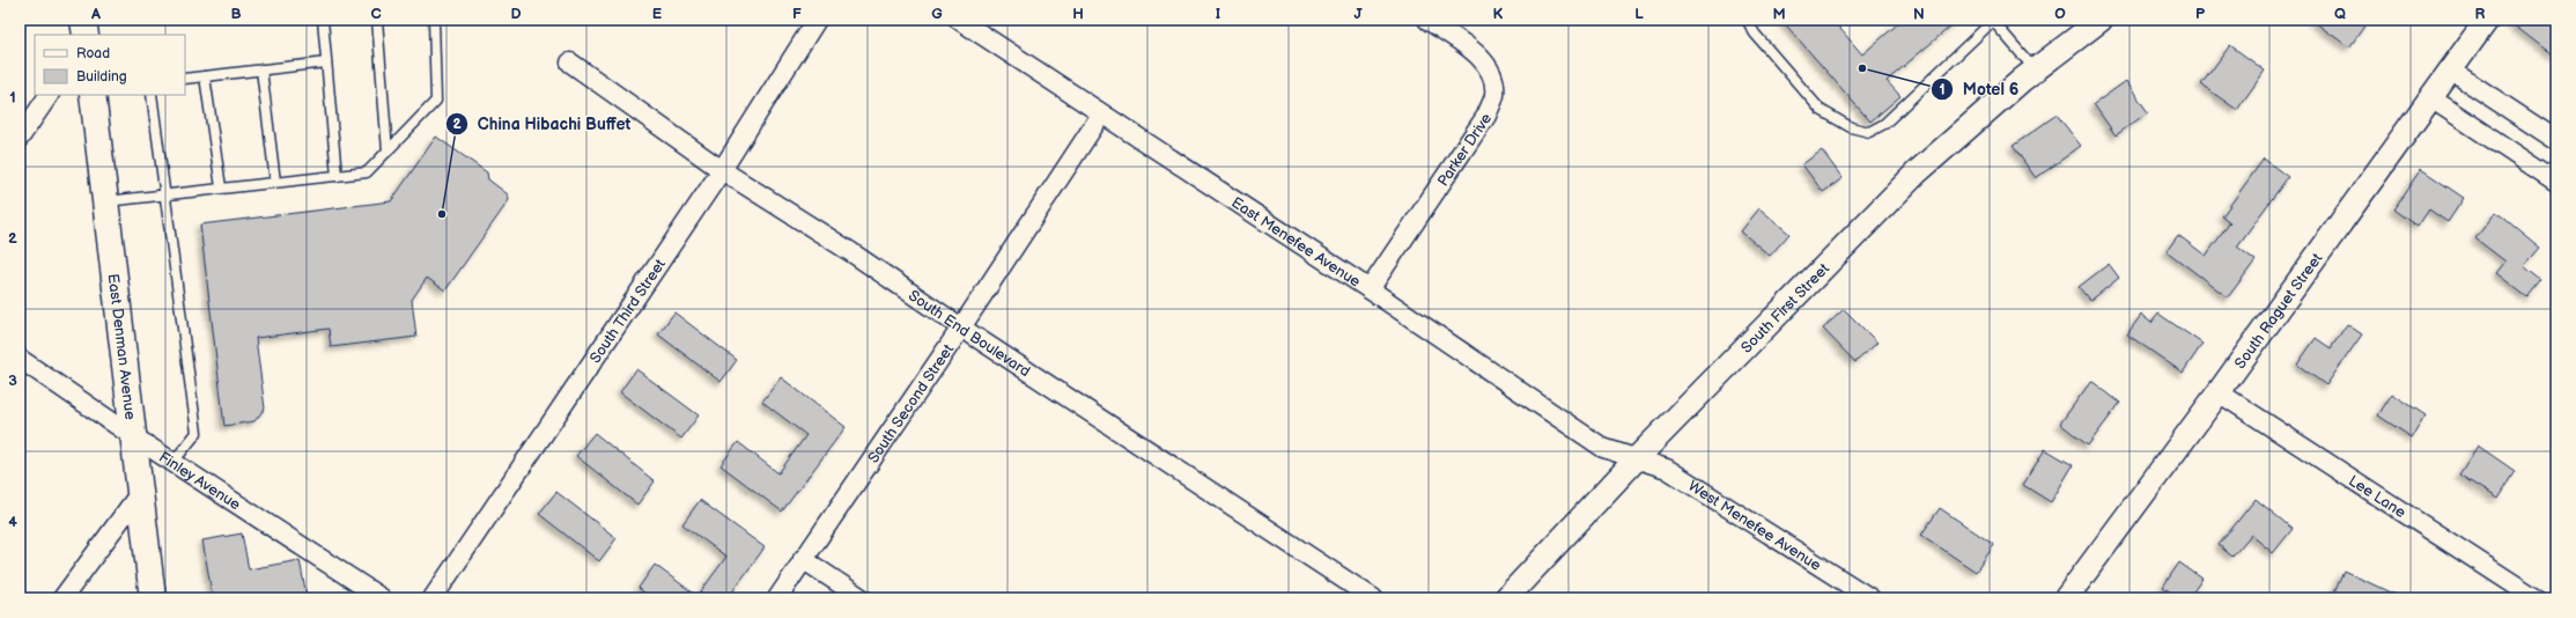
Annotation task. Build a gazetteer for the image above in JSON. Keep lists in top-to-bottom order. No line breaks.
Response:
{"streets":{"main road":["East Denman Avenue"],"street":["Parker Drive","East Menefee Avenue","South First Street","South Third Street","South Raguet Street","South End Boulevard","South Second Street","Finley Avenue","Lee Lane","West Menefee Avenue"]},"crossings":[["Parker Drive","East Menefee Avenue"],["East Menefee Avenue","South First Street"],["East Menefee Avenue","South Second Street"],["East Menefee Avenue","West Menefee Avenue"],["South First Street","West Menefee Avenue"],["South Third Street","South End Boulevard"],["South Raguet Street","Lee Lane"],["South End Boulevard","South Second Street"],["East Denman Avenue","Finley Avenue"]],"places":["Motel 6","China Hibachi Buffet"],"legend":["Road","Building"],"grid":{"columns":["A","B","C","D","E","F","G","H","I","J","K","L","M","N","O","P","Q","R"],"rows":["1","2","3","4"]}}
